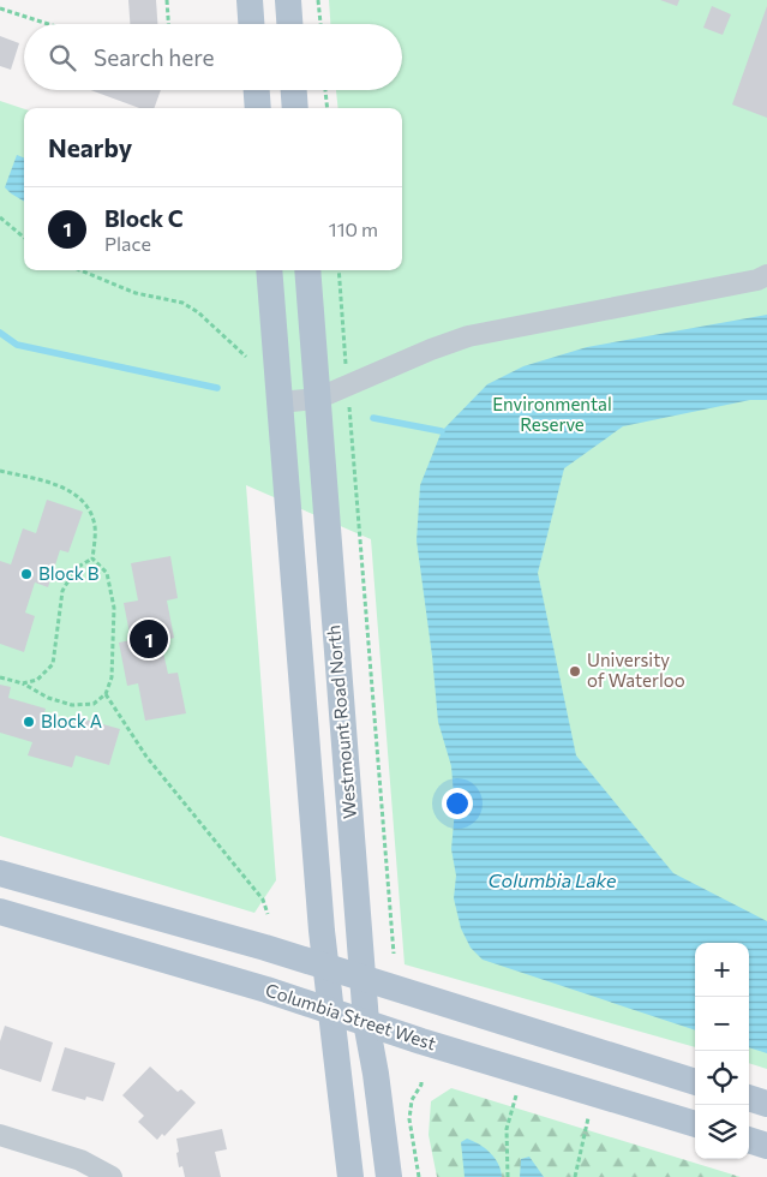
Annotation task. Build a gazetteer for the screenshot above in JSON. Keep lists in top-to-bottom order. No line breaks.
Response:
{"streets":{"main road":["Westmount Road North","Columbia Street West"]},"crossings":[["Westmount Road North","Columbia Street West"]],"water":["Columbia Lake"],"parks":["Environmental Reserve"],"places":["Block B","University of Waterloo","Block A"],"page":{"search":"Search here","heading":"Nearby","list":[{"mark":"1","name":"Block C","note":"Place","value":"110 m"}],"pins":"1","map_buttons":["+","−"]}}
